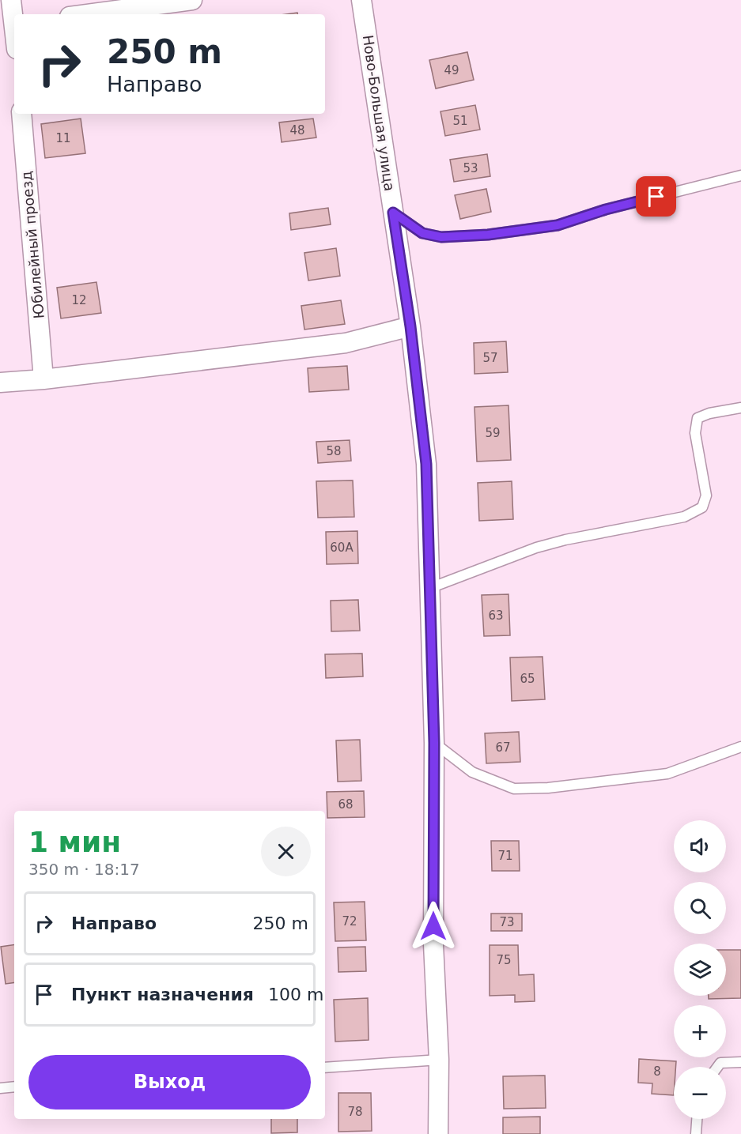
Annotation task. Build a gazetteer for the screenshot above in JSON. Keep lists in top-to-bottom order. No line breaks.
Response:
{"streets":{"street":["Ново-Большая улица","Юбилейный проезд"]},"house_numbers":["49","51","48","11","53","12","57","59","58","60А","63","65","67","68","71","72","73","75","8","78"],"page":{"turn":["250 m","Направо"],"heading":["1 мин","350 m · 18:17"],"map_buttons":["+","−"],"list":[{"name":"Направо","value":"250 m"},{"name":"Пункт назначения","value":"100 m"}],"buttons":"Выход"}}
